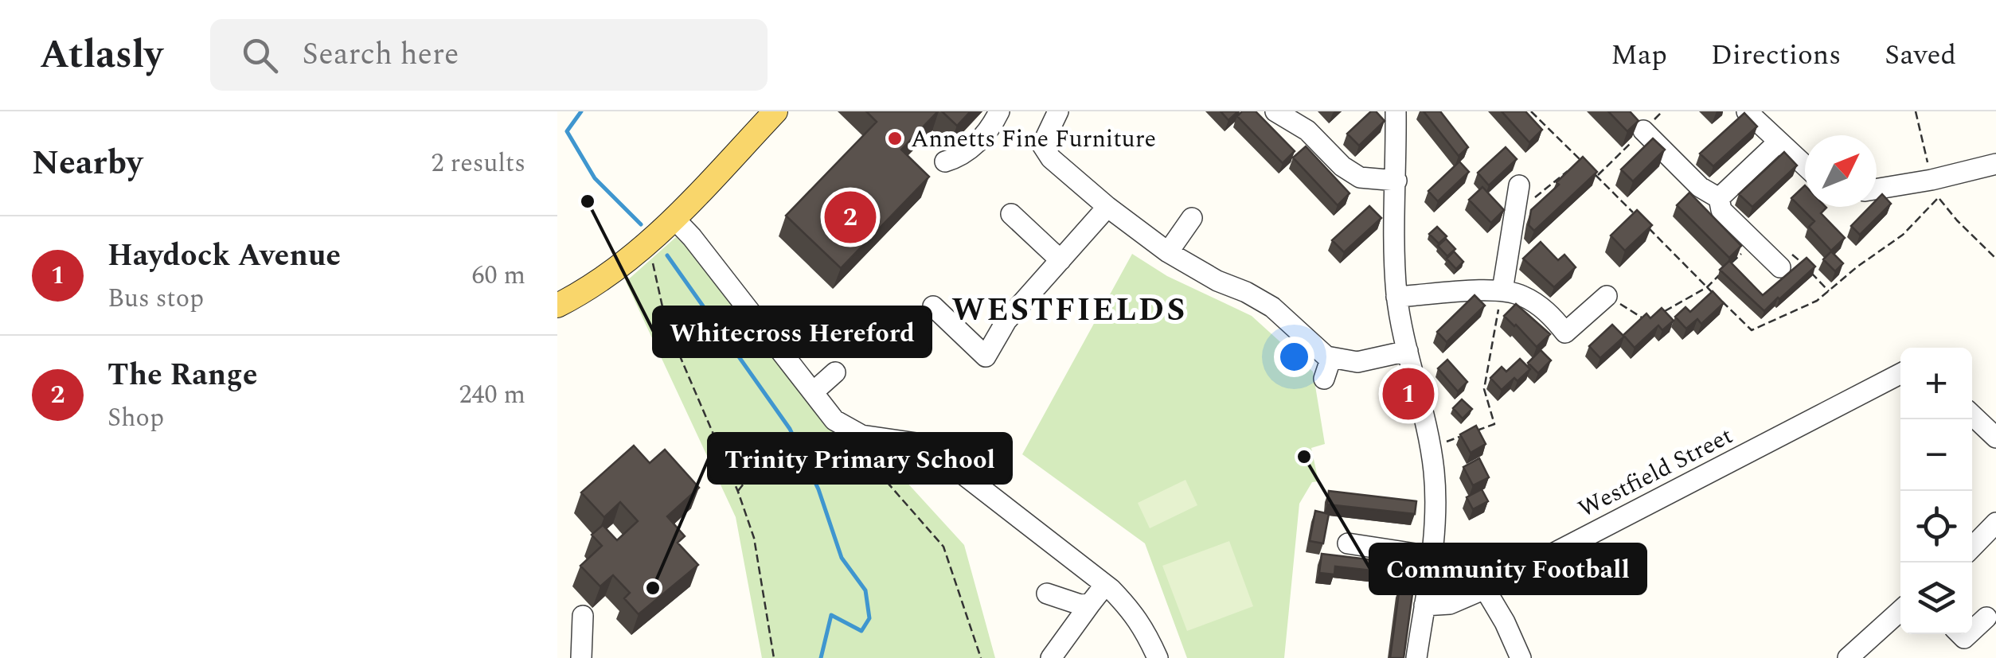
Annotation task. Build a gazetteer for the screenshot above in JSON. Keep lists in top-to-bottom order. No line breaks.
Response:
{"streets":{"street":["Westfield Street"]},"districts":["WESTFIELDS"],"places":["Annetts Fine Furniture","Whitecross Hereford","Community Football","Trinity Primary School"],"north":"top right","page":{"header":"Atlasly","search":"Search here","nav":["Map","Directions","Saved"],"heading":["Nearby","2 results"],"pins":["2","1"],"list":[{"mark":"1","name":"Haydock Avenue","note":"Bus stop","value":"60 m"},{"mark":"2","name":"The Range","note":"Shop","value":"240 m"}],"map_buttons":["+","−"]}}
